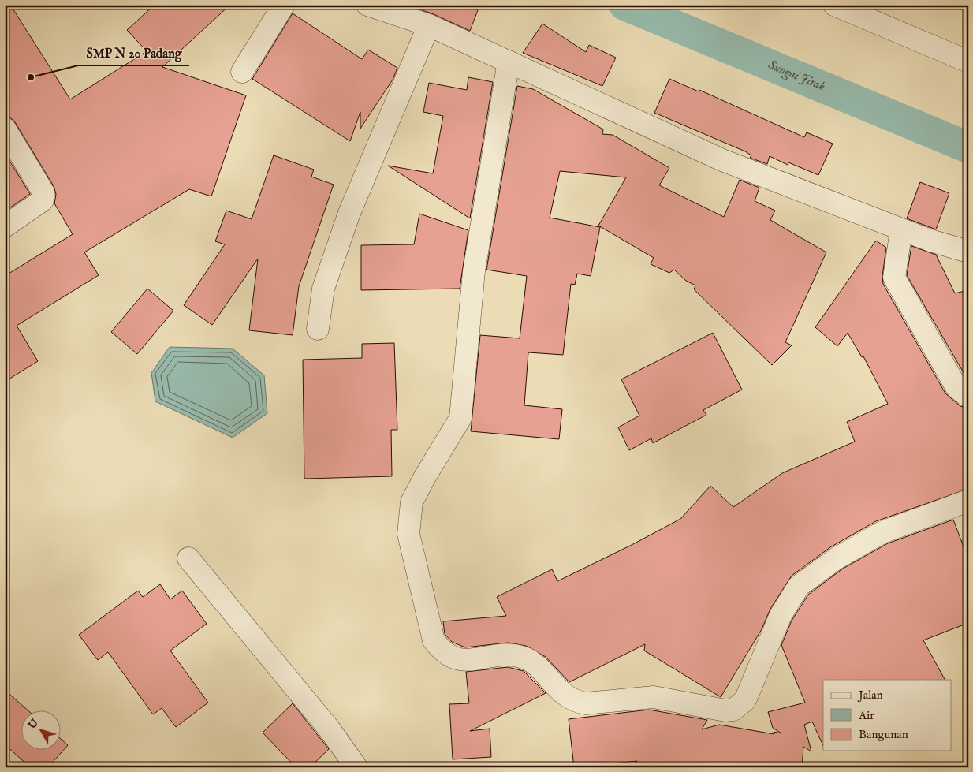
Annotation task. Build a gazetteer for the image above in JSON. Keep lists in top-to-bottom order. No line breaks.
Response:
{"water":["Sungai Jirak"],"places":["SMP N 20 Padang"],"legend":["Jalan","Air","Bangunan"],"north":"top left"}
